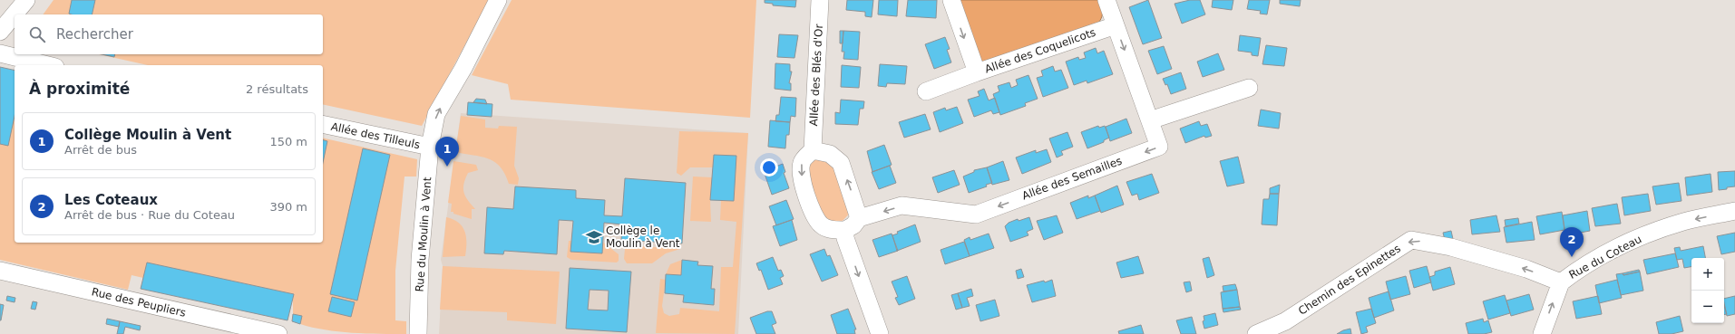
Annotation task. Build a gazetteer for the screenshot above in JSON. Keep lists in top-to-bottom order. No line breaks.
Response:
{"streets":{"street":["Allée des Coquelicots","Allée des Blés d'Or","Allée des Tilleuls","Allée des Semailles","Rue du Moulin à Vent","Rue du Coteau","Chemin des Epinettes","Rue des Peupliers"]},"crossings":[["Allée des Coquelicots","Allée des Semailles"],["Allée des Tilleuls","Rue du Moulin à Vent"],["Rue du Coteau","Chemin des Epinettes"]],"one_way":["Rue du Moulin à Vent","Rue du Coteau","Chemin des Epinettes"],"places":{"school or university":["Collège le Moulin à Vent"]},"page":{"search":"Rechercher","heading":["À proximité","2 résultats"],"list":[{"mark":"1","name":"Collège Moulin à Vent","note":"Arrêt de bus","value":"150 m"},{"mark":"2","name":"Les Coteaux","note":"Arrêt de bus · Rue du Coteau","value":"390 m"}],"pins":["1","2"],"map_buttons":["+","−"]}}
